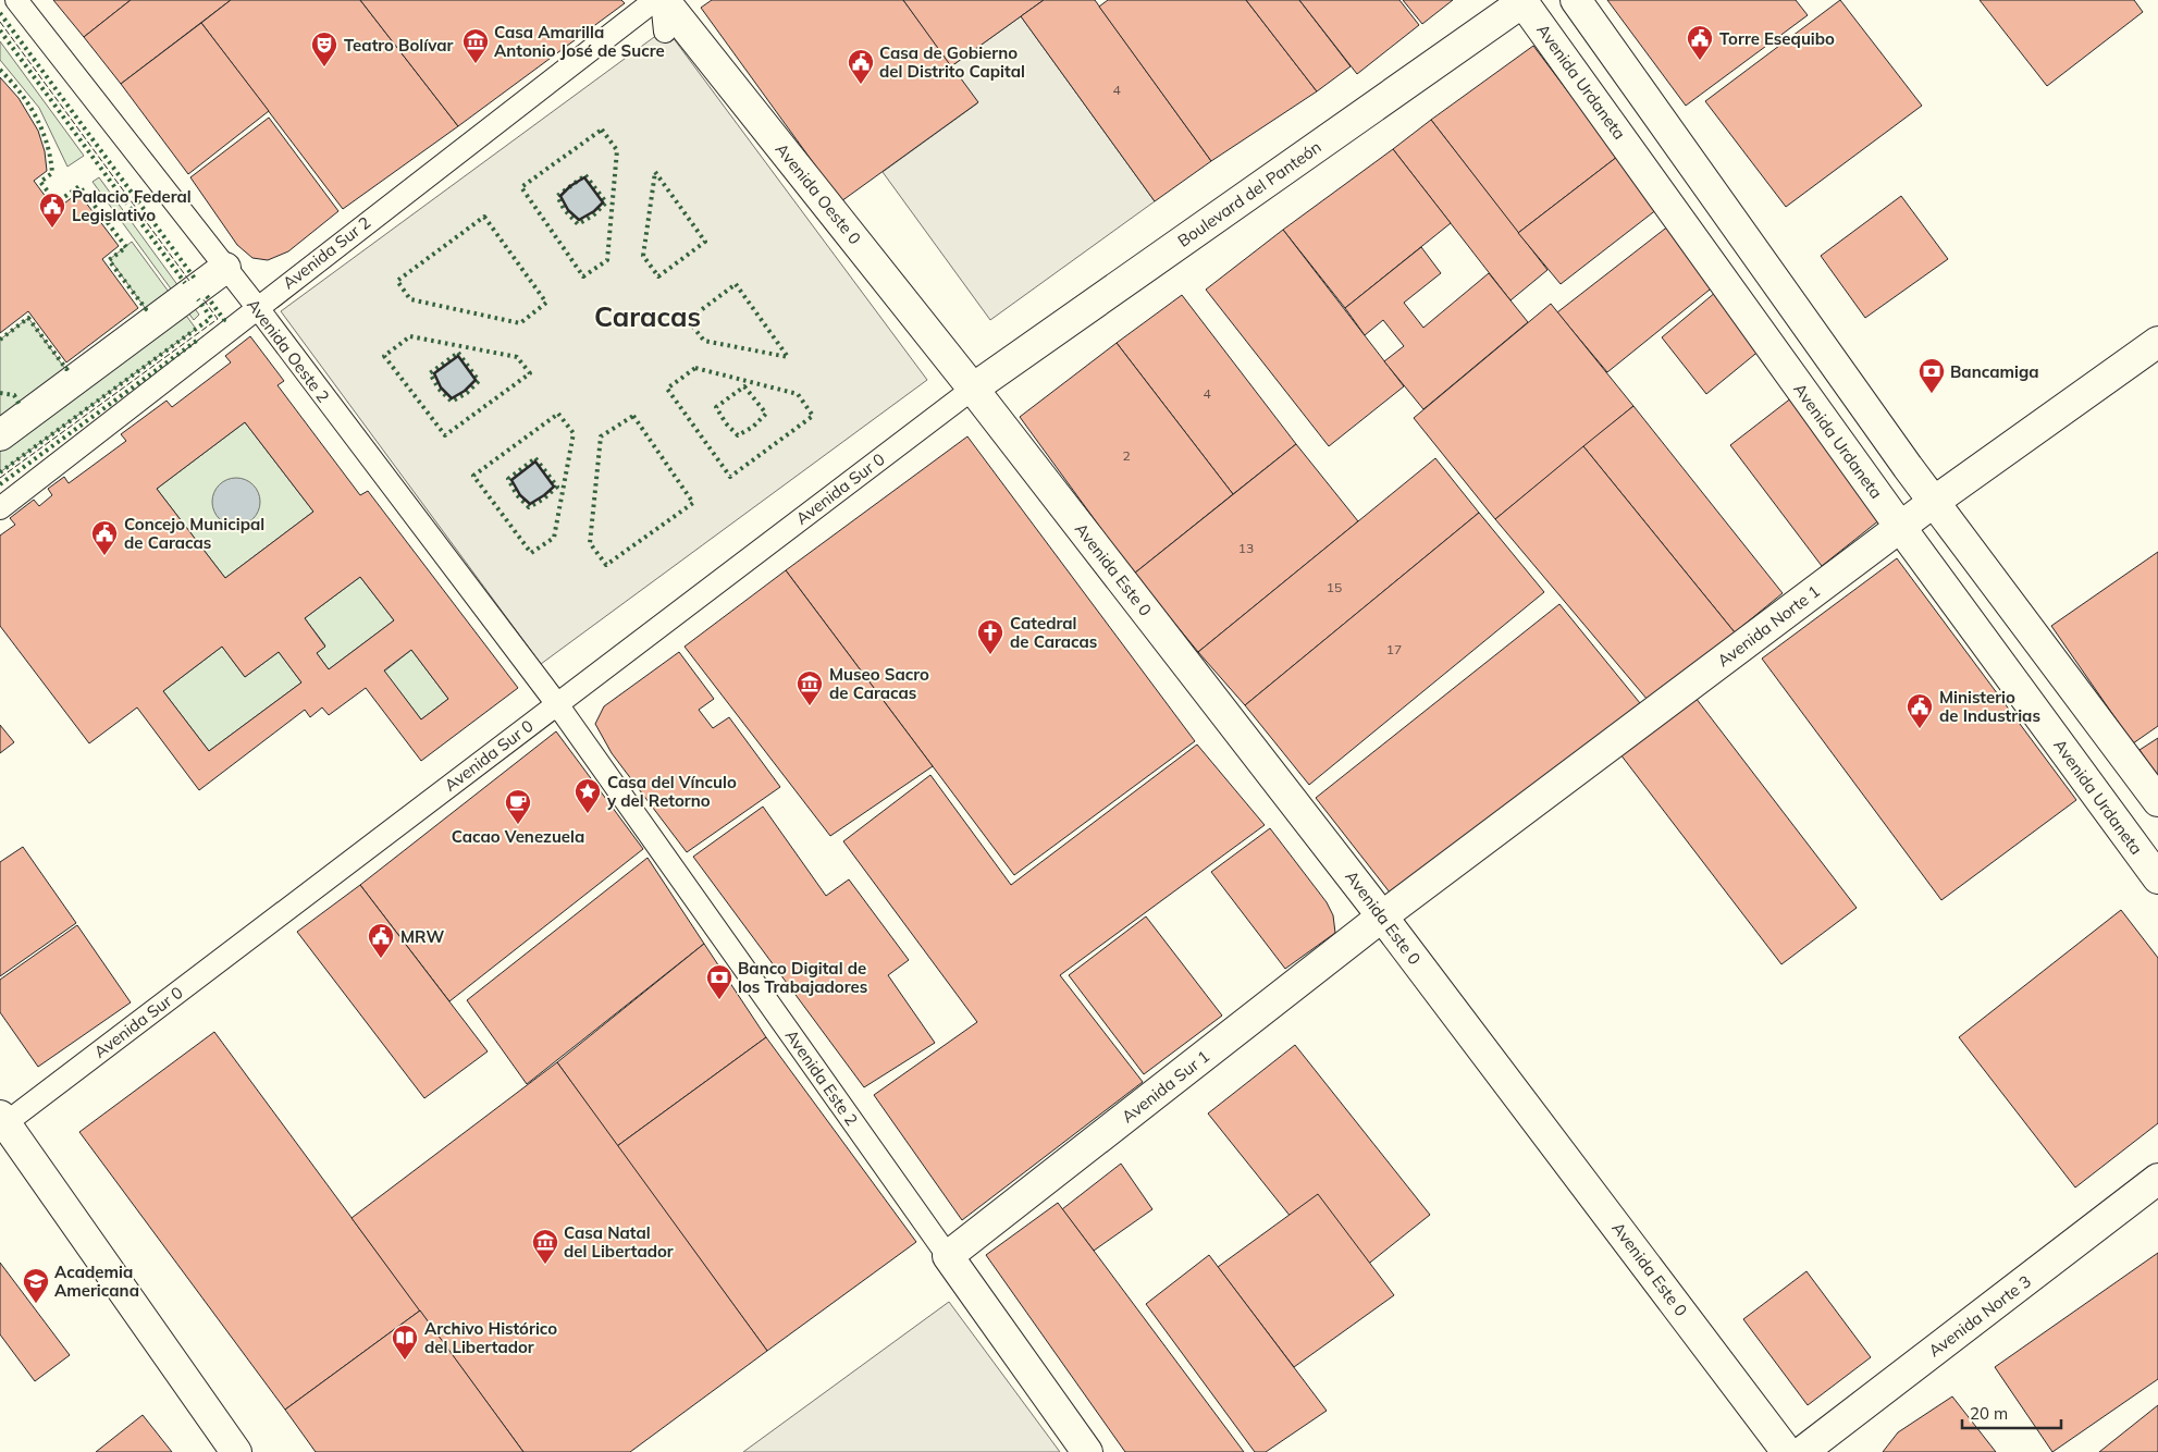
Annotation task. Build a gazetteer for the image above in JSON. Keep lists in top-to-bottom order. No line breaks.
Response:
{"streets":{"street":["Avenida Urdaneta","Avenida Oeste 0","Boulevard del Panteón","Avenida Sur 2","Avenida Oeste 2","Avenida Sur 0","Avenida Este 0","Avenida Norte 1","Avenida Este 2","Avenida Sur 1","Avenida Norte 3"]},"crossings":[["Avenida Urdaneta","Boulevard del Panteón"],["Avenida Urdaneta","Avenida Norte 1"],["Avenida Oeste 0","Boulevard del Panteón"],["Avenida Oeste 0","Avenida Sur 0"],["Avenida Oeste 0","Avenida Este 0"],["Boulevard del Panteón","Avenida Sur 0"],["Boulevard del Panteón","Avenida Este 0"],["Avenida Sur 2","Avenida Oeste 2"],["Avenida Oeste 2","Avenida Sur 0"],["Avenida Oeste 2","Avenida Este 2"],["Avenida Sur 0","Avenida Este 0"],["Avenida Sur 0","Avenida Este 2"],["Avenida Este 0","Avenida Norte 1"],["Avenida Este 0","Avenida Sur 1"],["Avenida Norte 1","Avenida Sur 1"],["Avenida Este 2","Avenida Sur 1"]],"districts":["Caracas"],"places":{"public building":["Torre Esequibo","Casa de Gobierno del Distrito Capital","Palacio Federal Legislativo","Concejo Municipal de Caracas","Ministerio de Industrias","MRW"],"museum":["Casa Amarilla Antonio José de Sucre","Museo Sacro de Caracas","Casa Natal del Libertador"],"theatre":["Teatro Bolívar"],"bank":["Bancamiga","Banco Digital de los Trabajadores"],"church":["Catedral de Caracas"],"place":["Casa del Vínculo y del Retorno"],"cafe":["Cacao Venezuela"],"school or university":["Academia Americana"],"library":["Archivo Histórico del Libertador"]},"house_numbers":["4","4","2","13","15","17"],"scale_bar":"20 m"}
